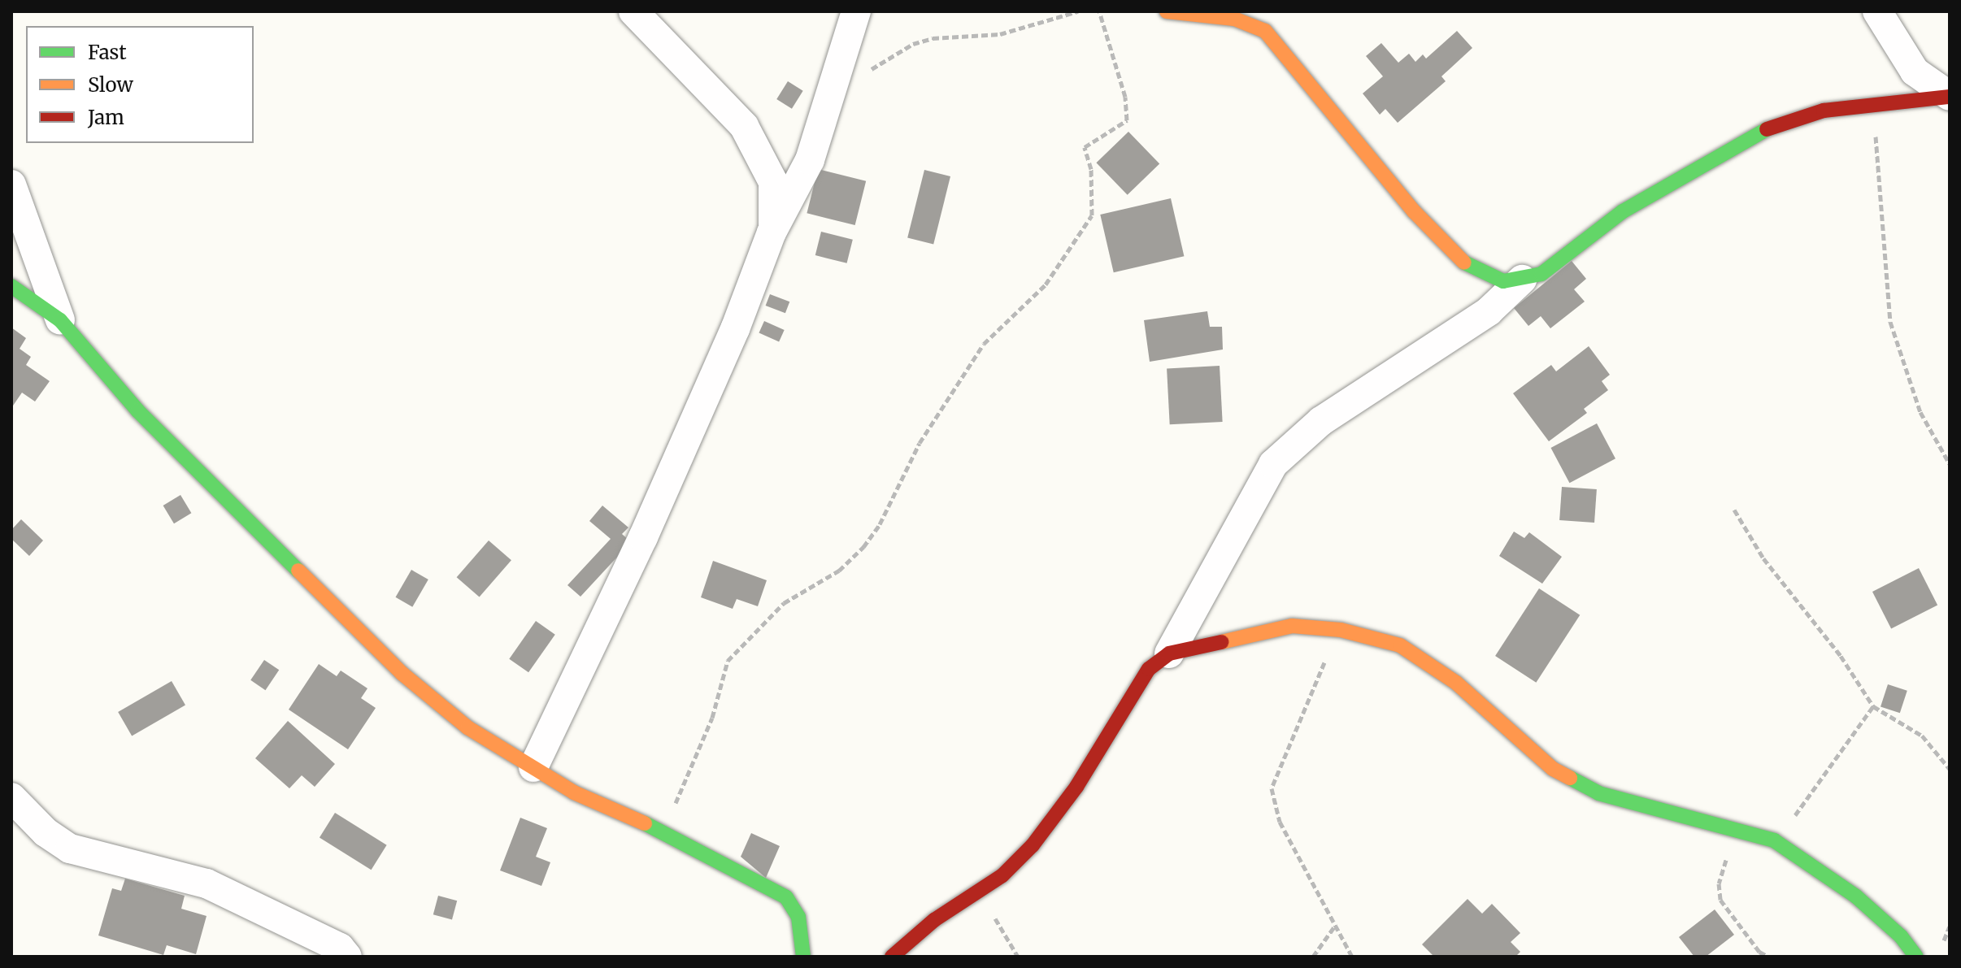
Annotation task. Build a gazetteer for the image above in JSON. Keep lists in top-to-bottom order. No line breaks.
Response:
{"legend":["Fast","Slow","Jam"]}
